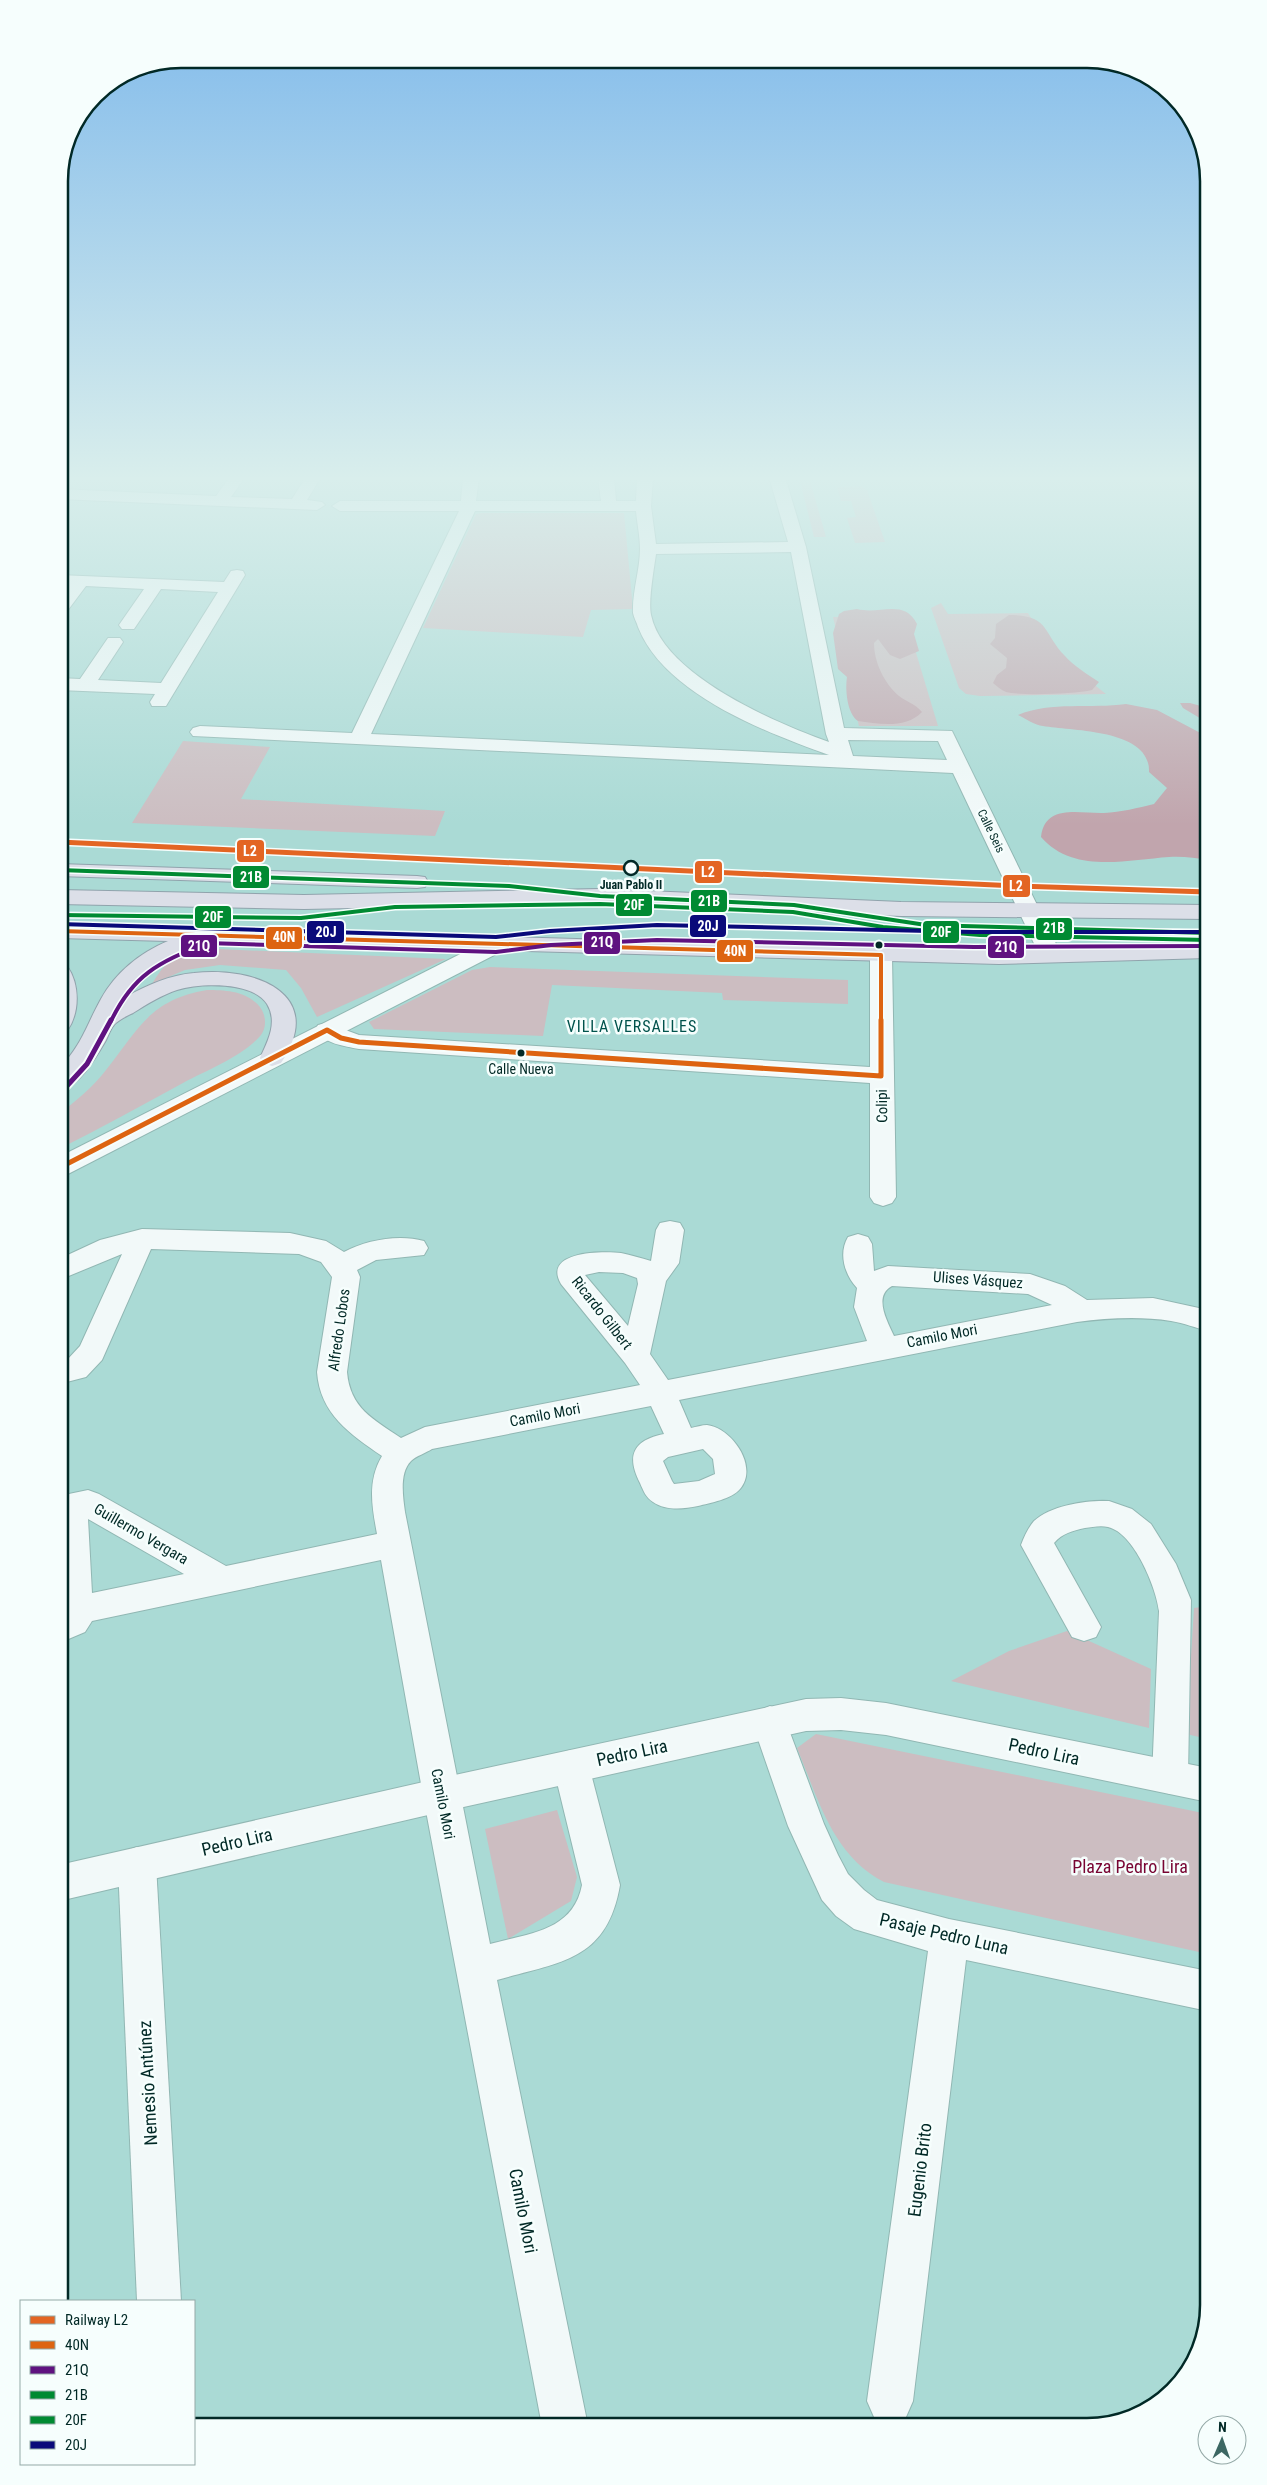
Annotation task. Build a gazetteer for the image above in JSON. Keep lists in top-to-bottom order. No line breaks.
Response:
{"streets":{"street":["Calle Seis","Colipi","Ulises Vásquez","Ricardo Gilbert","Alfredo Lobos","Camilo Mori","Guillermo Vergara","Pedro Lira","Pasaje Pedro Luna","Nemesio Antúnez","Eugenio Brito"]},"crossings":[["Ulises Vásquez","Camilo Mori"],["Ricardo Gilbert","Camilo Mori"],["Alfredo Lobos","Camilo Mori"],["Camilo Mori","Guillermo Vergara"],["Camilo Mori","Pedro Lira"],["Pedro Lira","Pasaje Pedro Luna"],["Pedro Lira","Nemesio Antúnez"],["Pasaje Pedro Luna","Eugenio Brito"]],"districts":["VILLA VERSALLES"],"parks":["Plaza Pedro Lira"],"places":["Juan Pablo II","Calle Nueva"],"lines":["rail line L2","transit line 21B","transit line 20F","transit line 20J","transit line 40N","transit line 21Q"],"legend":["Railway L2","40N","21Q","21B","20F","20J"],"north":"top"}
